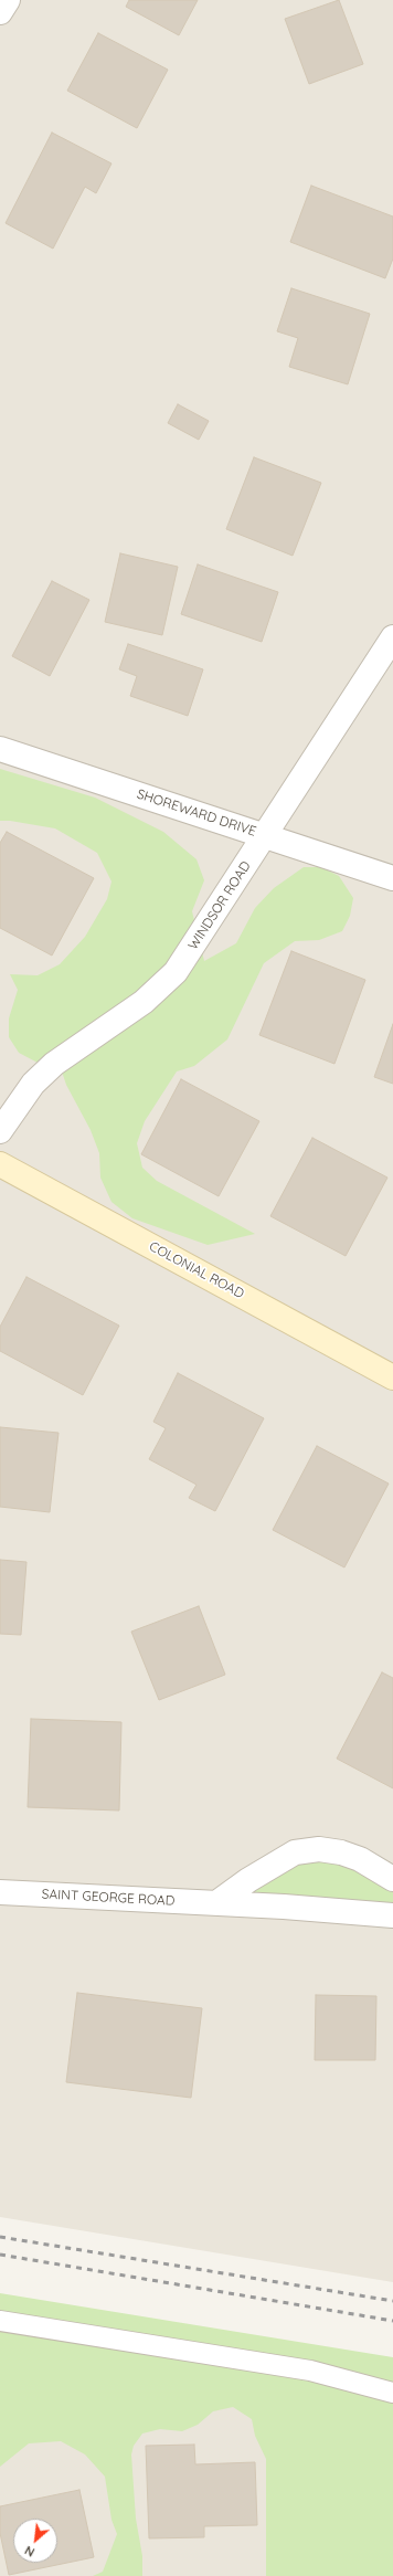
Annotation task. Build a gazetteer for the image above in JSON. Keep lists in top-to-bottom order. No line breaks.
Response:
{"streets":{"street":["SHOREWARD DRIVE","WINDSOR ROAD","COLONIAL ROAD","SAINT GEORGE ROAD"]},"crossings":[["SHOREWARD DRIVE","WINDSOR ROAD"]],"north":"bottom left"}
